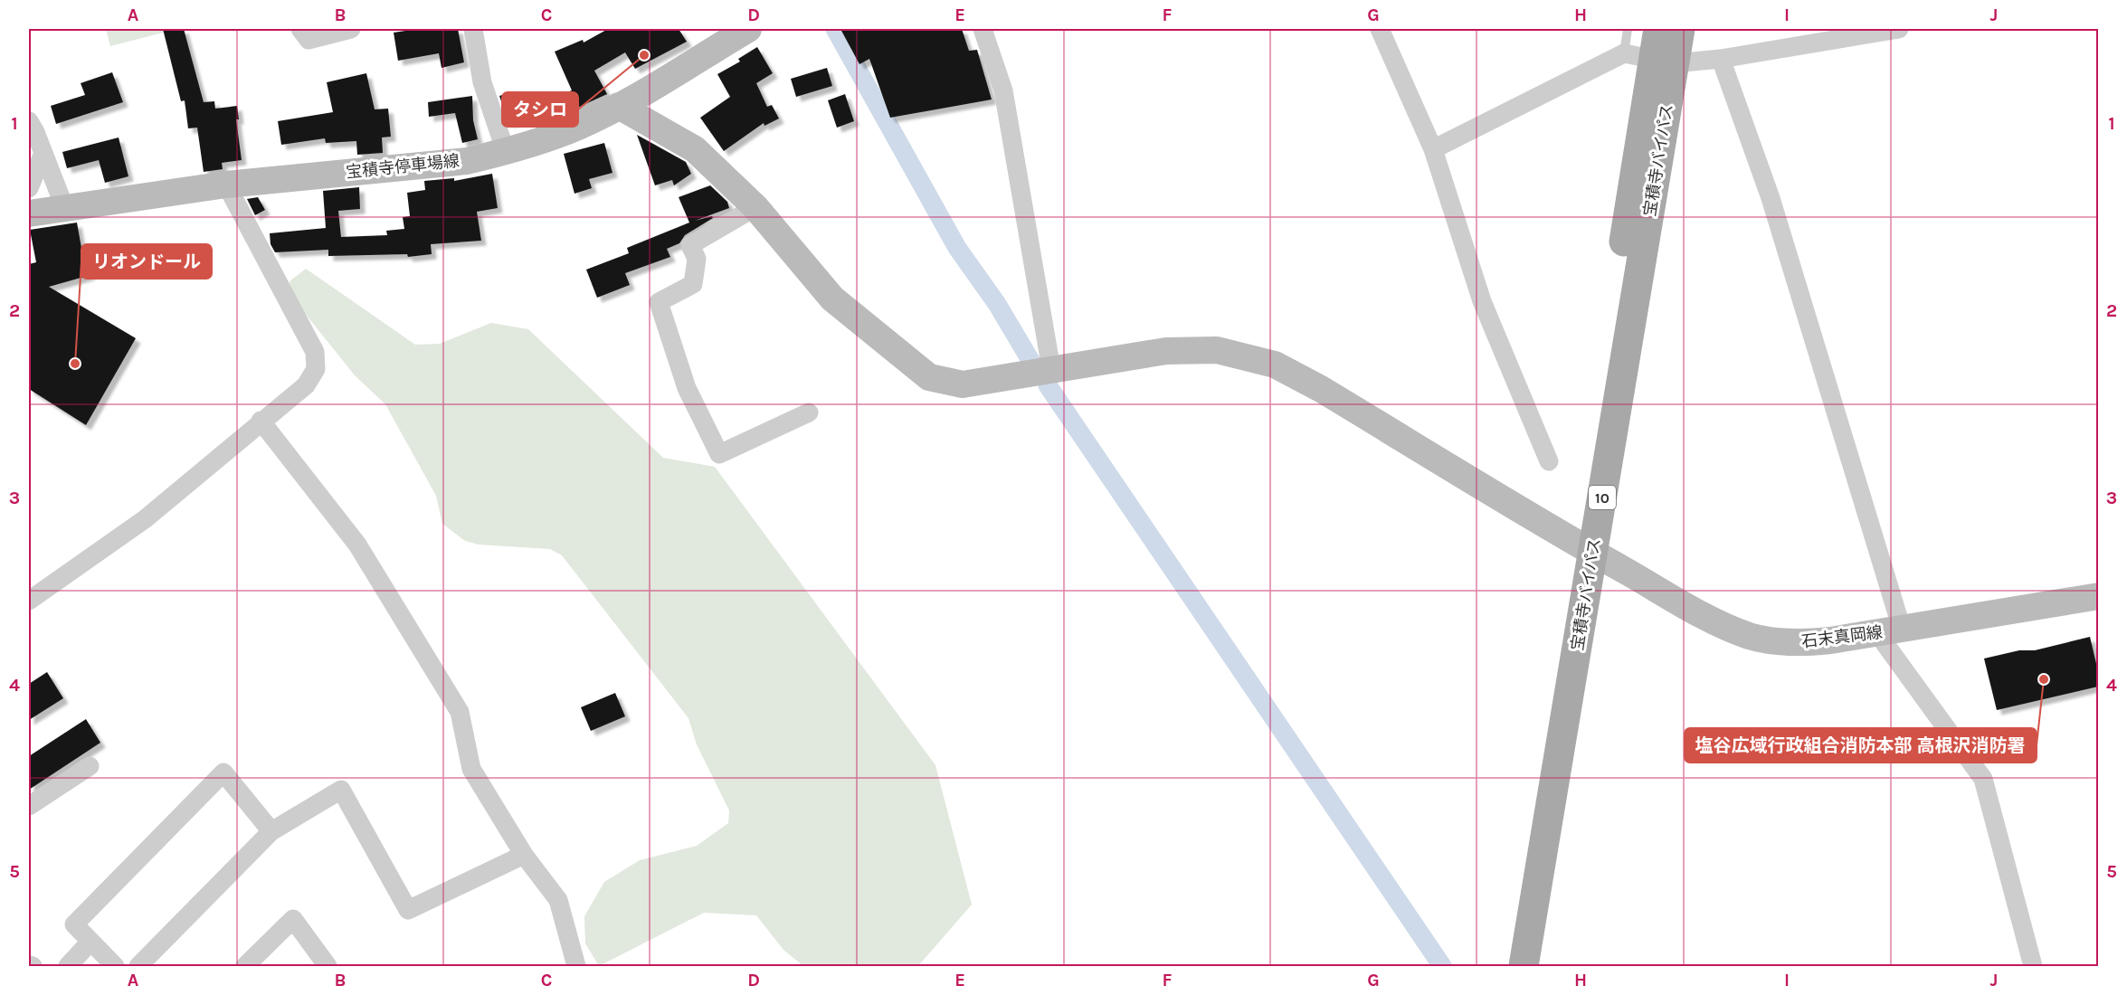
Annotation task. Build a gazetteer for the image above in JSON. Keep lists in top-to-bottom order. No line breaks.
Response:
{"streets":{"main road":["宝積寺バイパス","宝積寺停車場線","10","石末真岡線"]},"crossings":[["宝積寺バイパス","石末真岡線"],["宝積寺停車場線","石末真岡線"]],"places":["タシロ","リオンドール","塩谷広域行政組合消防本部 高根沢消防署"],"grid":{"columns":["A","B","C","D","E","F","G","H","I","J"],"rows":["1","2","3","4","5"]}}
